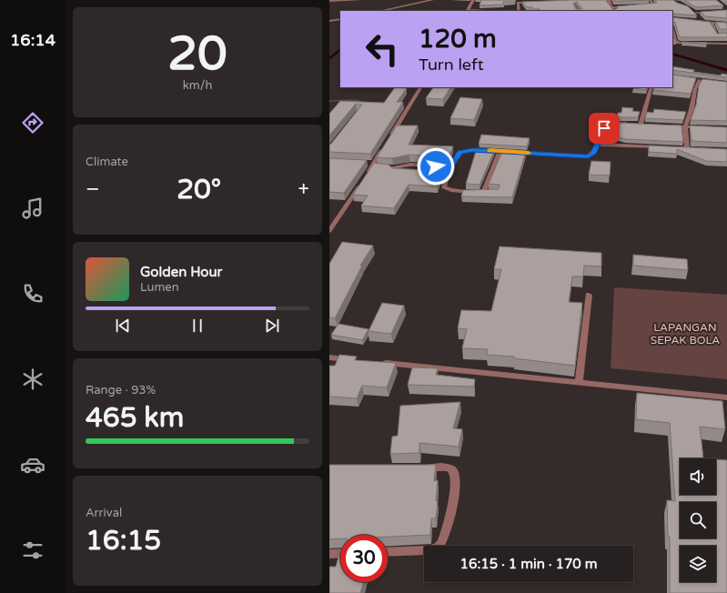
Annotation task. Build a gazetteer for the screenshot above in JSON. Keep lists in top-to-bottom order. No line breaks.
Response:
{"parks":["LAPANGAN SEPAK BOLA"],"page":{"tabs":"16:14","tile":[["20","km/h"],"Climate",["Range · 93%","465 km"],["Arrival","16:15"]],"turn":["120 m","Turn left"],"heat":["−","20°","+"],"song":["Golden Hour","Lumen"],"limit":"30","trip":"16:15 · 1 min · 170 m"}}
